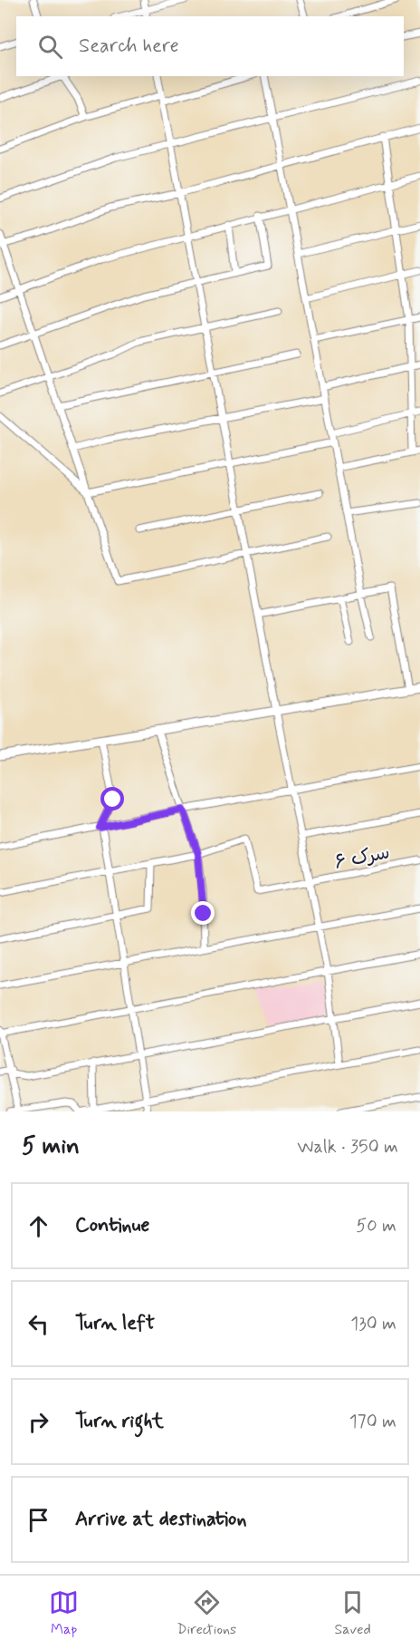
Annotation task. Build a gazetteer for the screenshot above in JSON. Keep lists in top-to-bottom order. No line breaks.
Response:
{"streets":{"street":["سرک ۶"]},"page":{"search":"Search here","heading":["5 min","Walk · 350 m"],"list":[["Continue","50 m"],["Turn left","130 m"],["Turn right","170 m"],"Arrive at destination"],"nav":["Map","Directions","Saved"]}}
